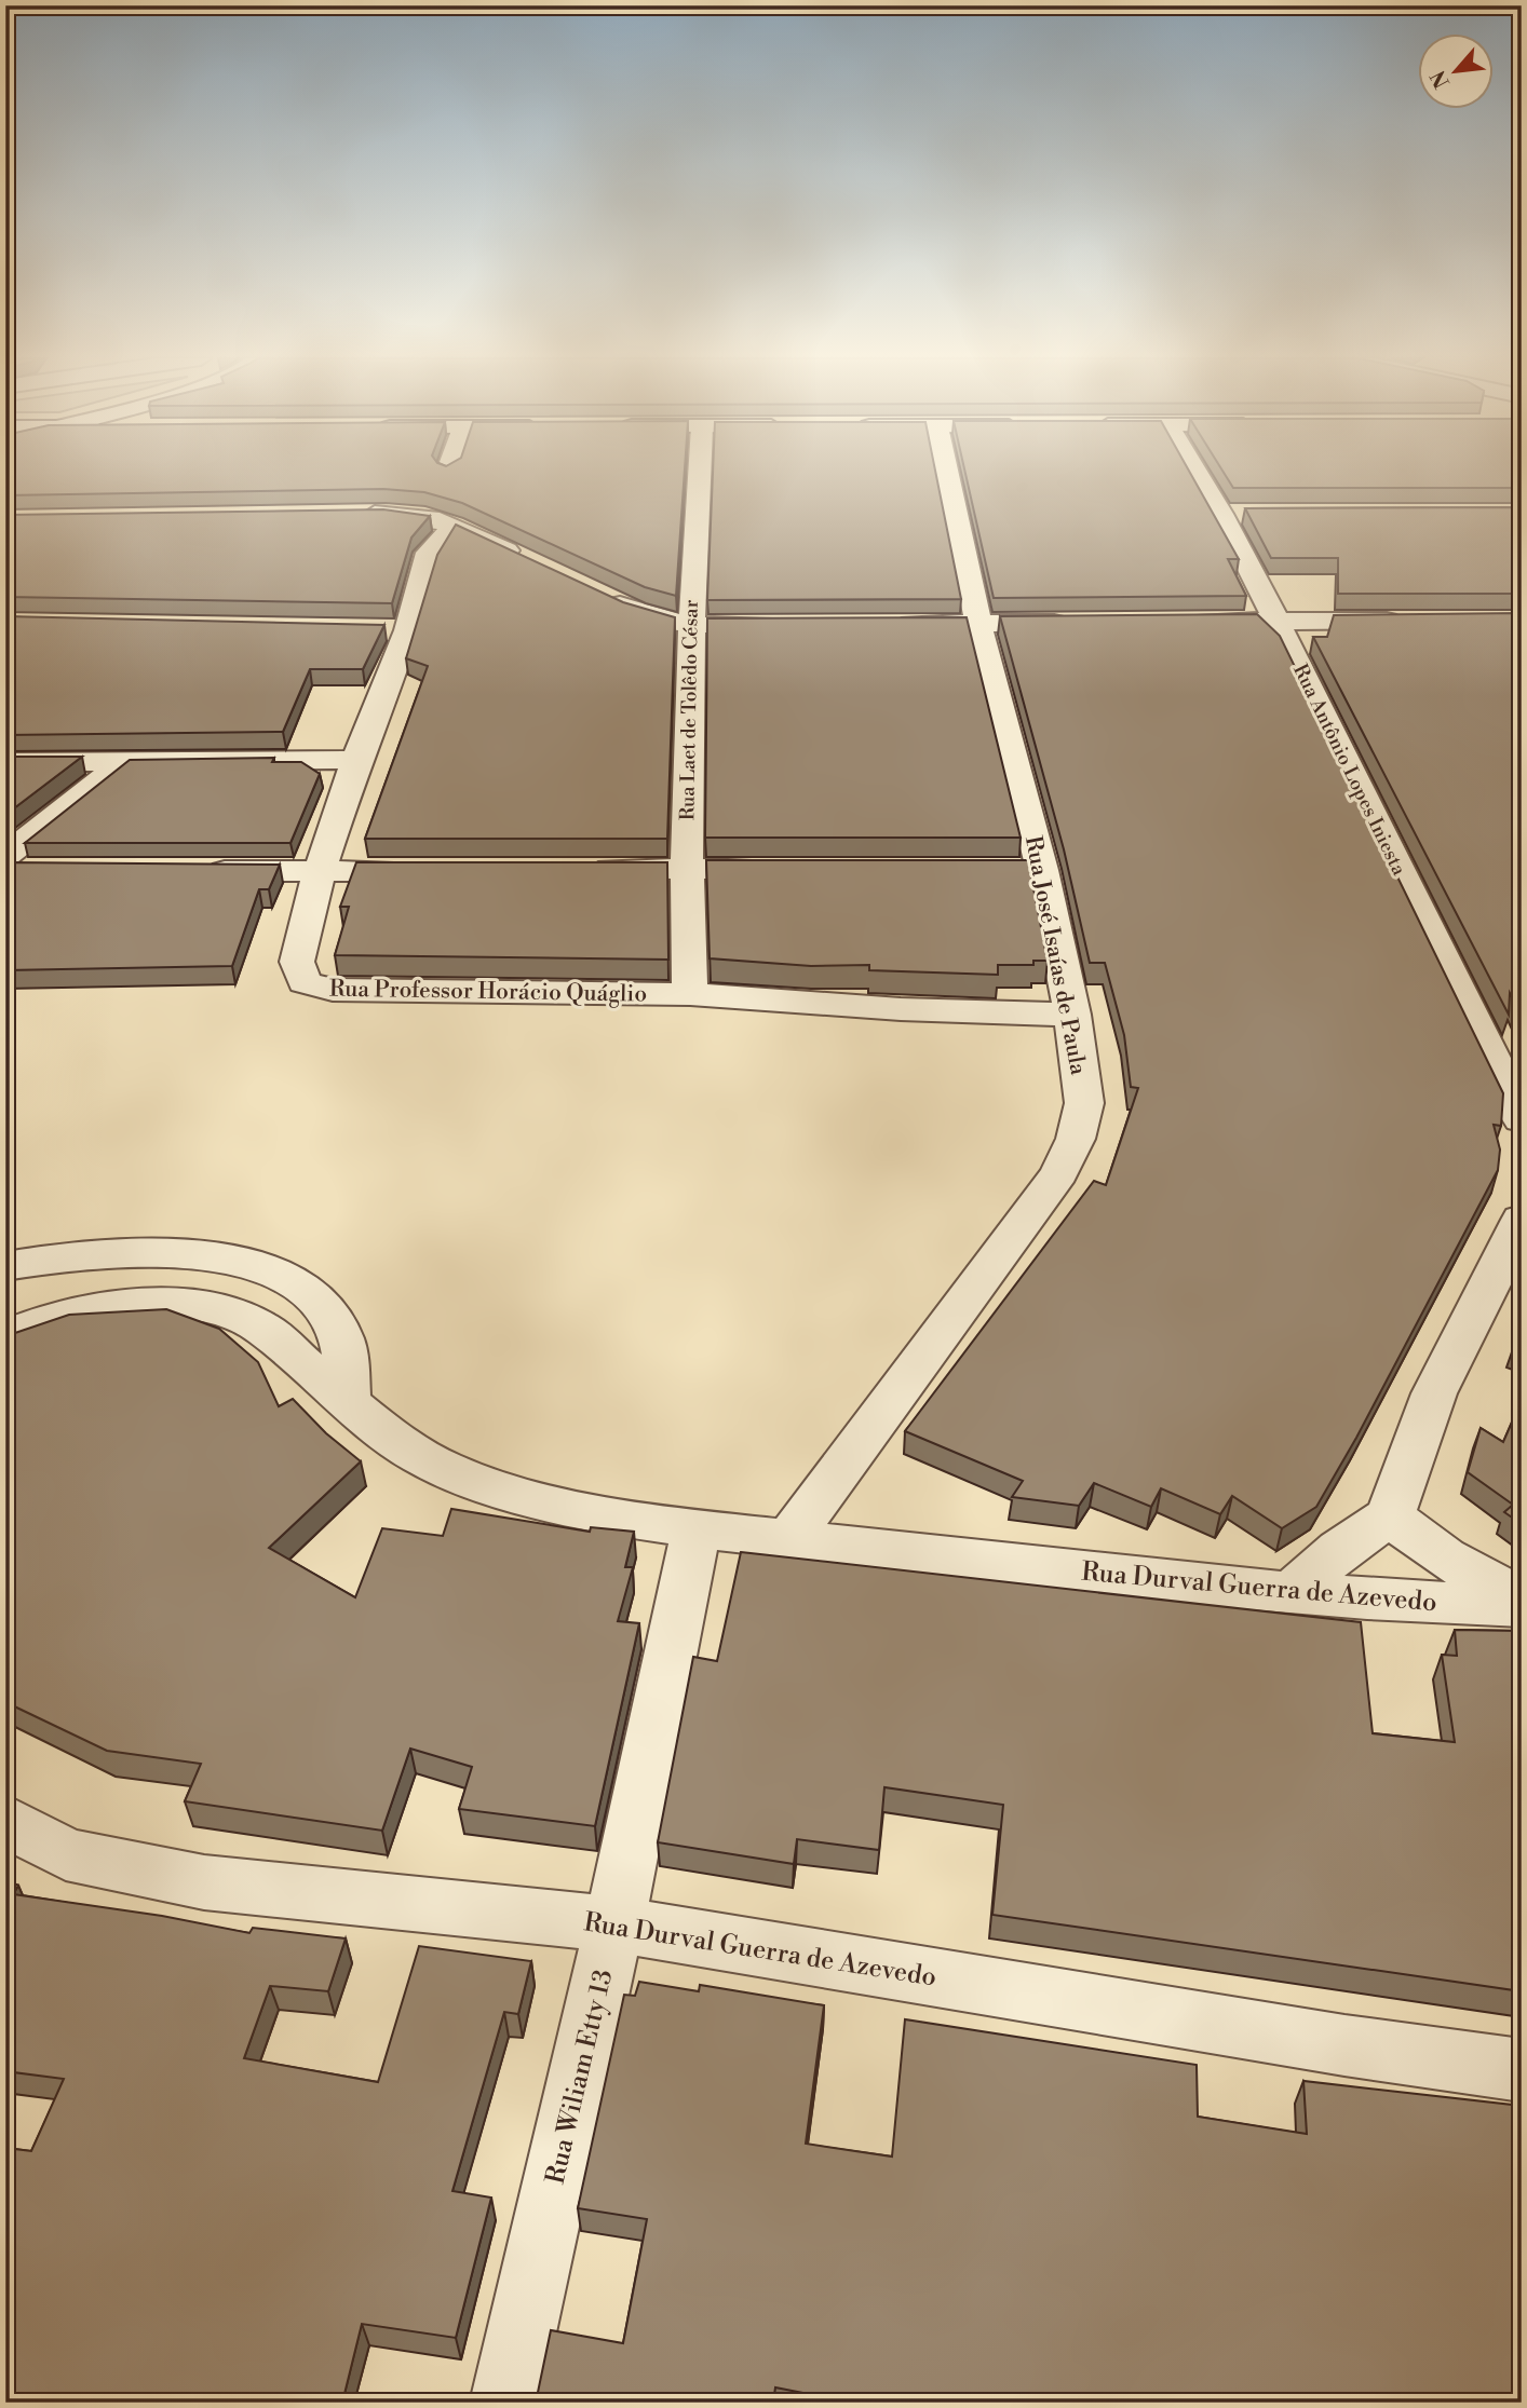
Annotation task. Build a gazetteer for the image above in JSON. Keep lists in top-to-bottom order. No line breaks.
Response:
{"streets":{"street":["Rua Laet de Tolêdo César","Rua Antônio Lopes Iniesta","Rua José Isaías de Paula","Rua Professor Horácio Quáglio","Rua Durval Guerra de Azevedo","Rua Wiliam Etty 13"]},"crossings":[["Rua Laet de Tolêdo César","Rua Professor Horácio Quáglio"],["Rua José Isaías de Paula","Rua Professor Horácio Quáglio"],["Rua José Isaías de Paula","Rua Durval Guerra de Azevedo"],["Rua Durval Guerra de Azevedo","Rua Wiliam Etty 13"]],"north":"bottom left"}
